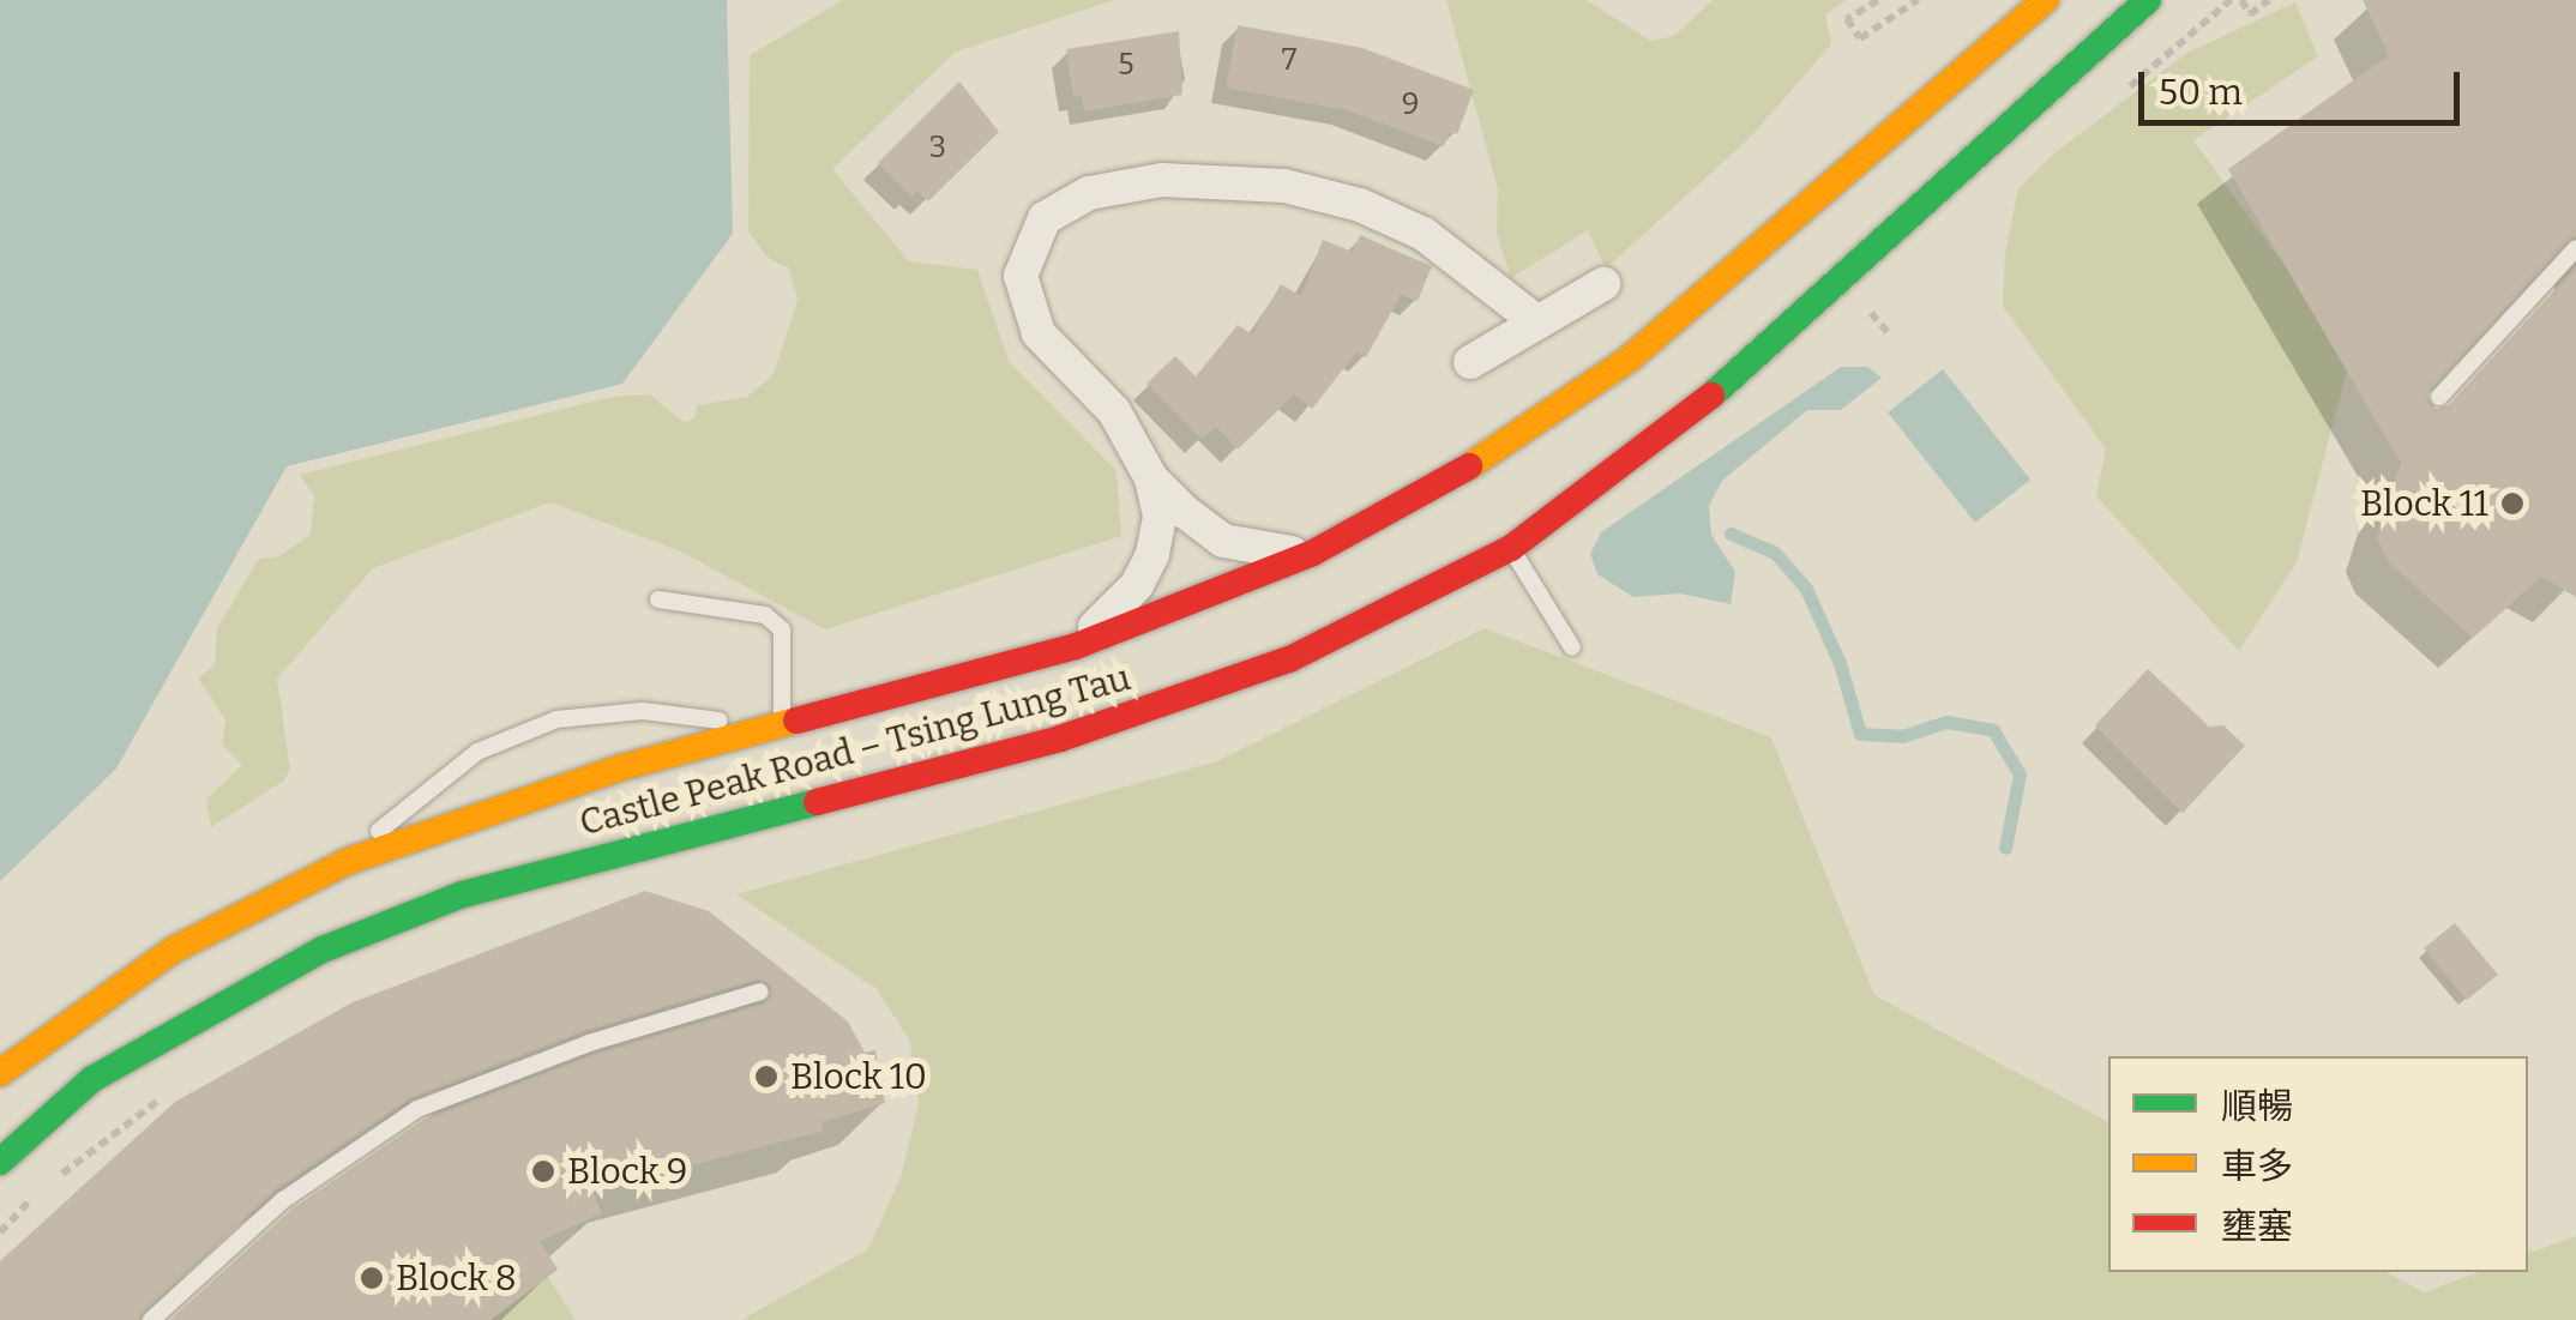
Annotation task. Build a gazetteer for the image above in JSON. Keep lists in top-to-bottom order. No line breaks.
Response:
{"streets":{"main road":["Castle Peak Road – Tsing Lung Tau"]},"places":["Block 11","Block 10","Block 9","Block 8"],"house_numbers":["7","5","9","3"],"legend":["順暢","車多","壅塞"],"scale_bar":"50 m"}
